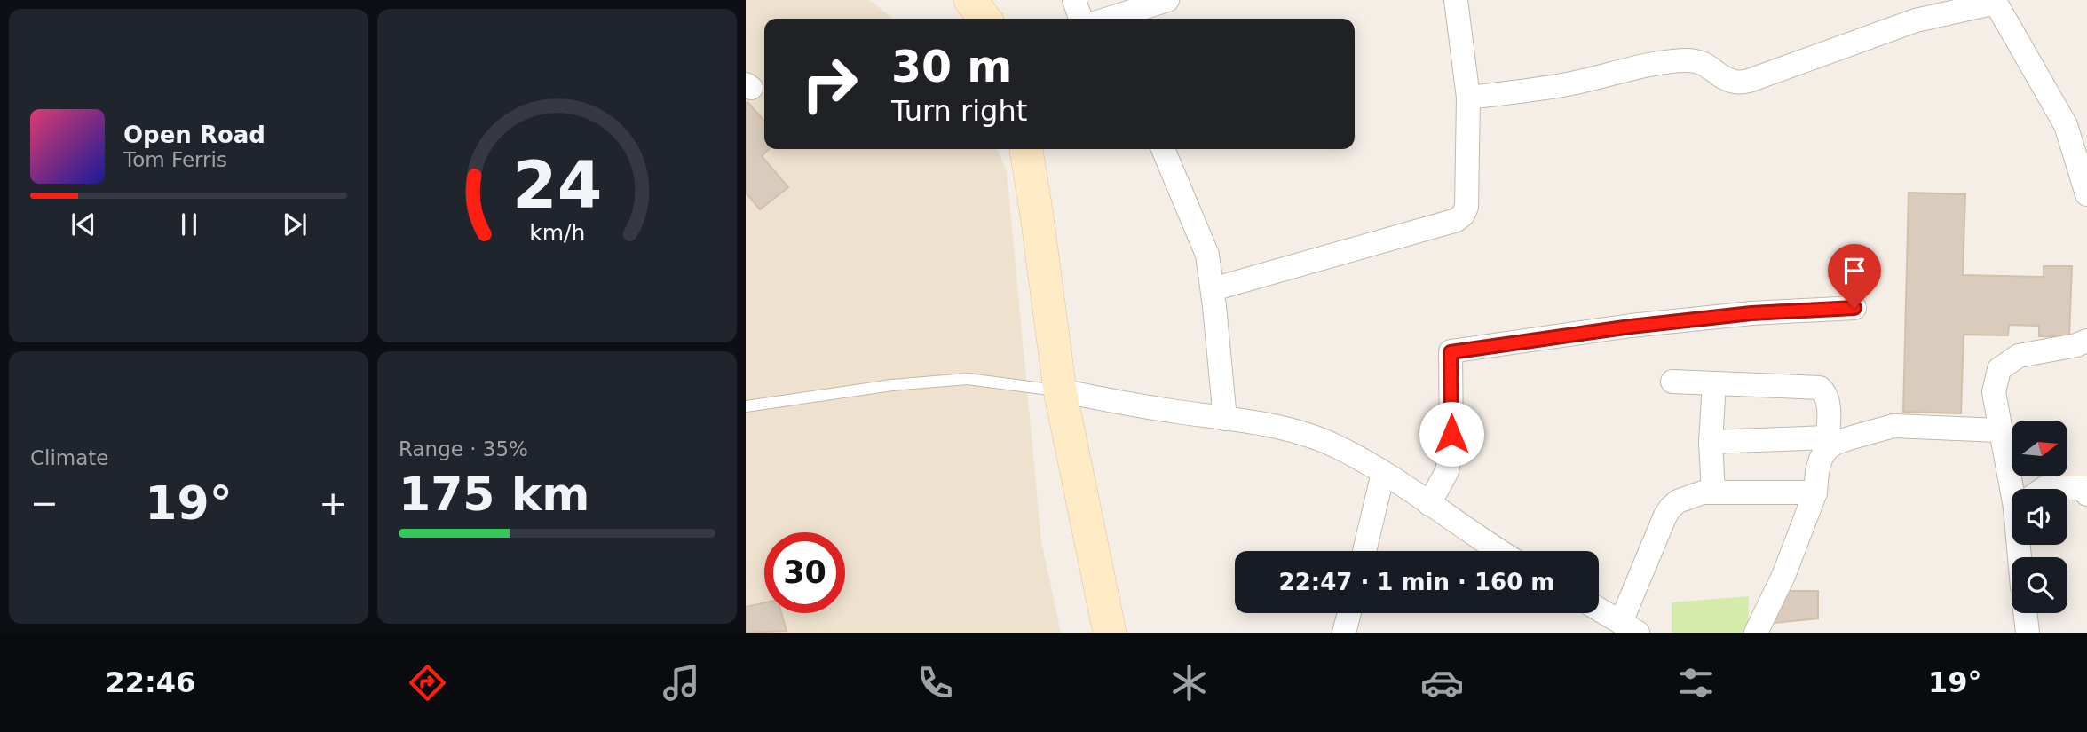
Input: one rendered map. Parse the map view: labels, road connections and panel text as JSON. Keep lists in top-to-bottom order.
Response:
{
  "north": "right",
  "page": {
    "turn": ["30 m", "Turn right"],
    "song": ["Open Road", "Tom Ferris"],
    "tile": [
      "Climate",
      ["Range · 35%", "175 km"]
    ],
    "heat": ["−", "19°", "+"],
    "limit": "30",
    "trip": "22:47 · 1 min · 160 m",
    "tabs": ["22:46", "19°"],
    "gauge": ["24", "km/h"]
  }
}
